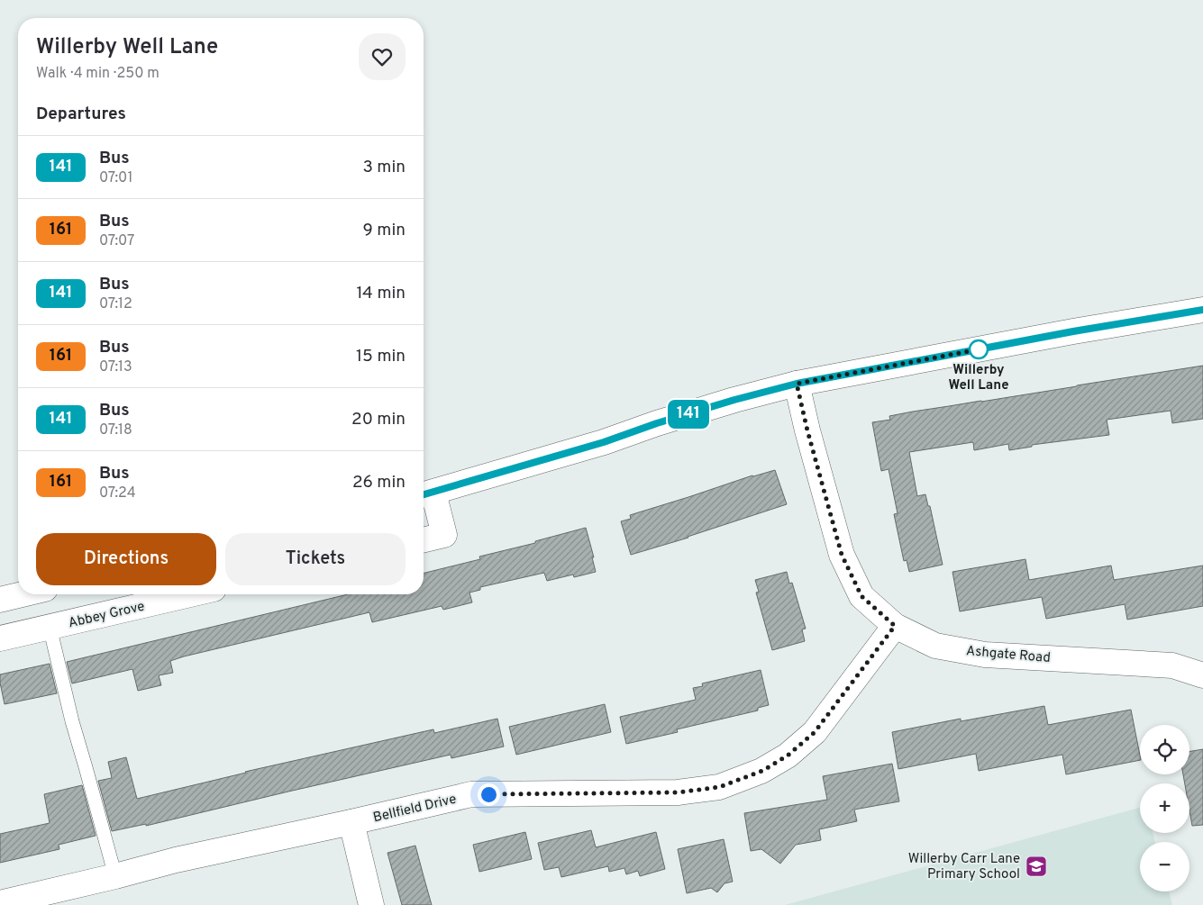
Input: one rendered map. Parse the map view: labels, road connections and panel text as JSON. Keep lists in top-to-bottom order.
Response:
{
  "streets": {
    "street": ["Abbey Grove", "Ashgate Road", "Bellfield Drive"]
  },
  "crossings": [
    ["Ashgate Road", "Bellfield Drive"]
  ],
  "places": {
    "other": ["Willerby Well Lane"],
    "school or university": ["Willerby Carr Lane Primary School"]
  },
  "lines": ["bus line 141"],
  "page": {
    "on_map": "141",
    "heading": [
      ["Willerby Well Lane", "Walk · 4 min · 250 m"],
      "Departures"
    ],
    "list": [
      {
        "mark": "141",
        "name": "Bus",
        "note": "07:01",
        "value": "3 min"
      },
      {
        "mark": "161",
        "name": "Bus",
        "note": "07:07",
        "value": "9 min"
      },
      {
        "mark": "141",
        "name": "Bus",
        "note": "07:12",
        "value": "14 min"
      },
      {
        "mark": "161",
        "name": "Bus",
        "note": "07:13",
        "value": "15 min"
      },
      {
        "mark": "141",
        "name": "Bus",
        "note": "07:18",
        "value": "20 min"
      },
      {
        "mark": "161",
        "name": "Bus",
        "note": "07:24",
        "value": "26 min"
      }
    ],
    "buttons": ["Directions", "Tickets"],
    "map_buttons": ["+", "−"]
  }
}
